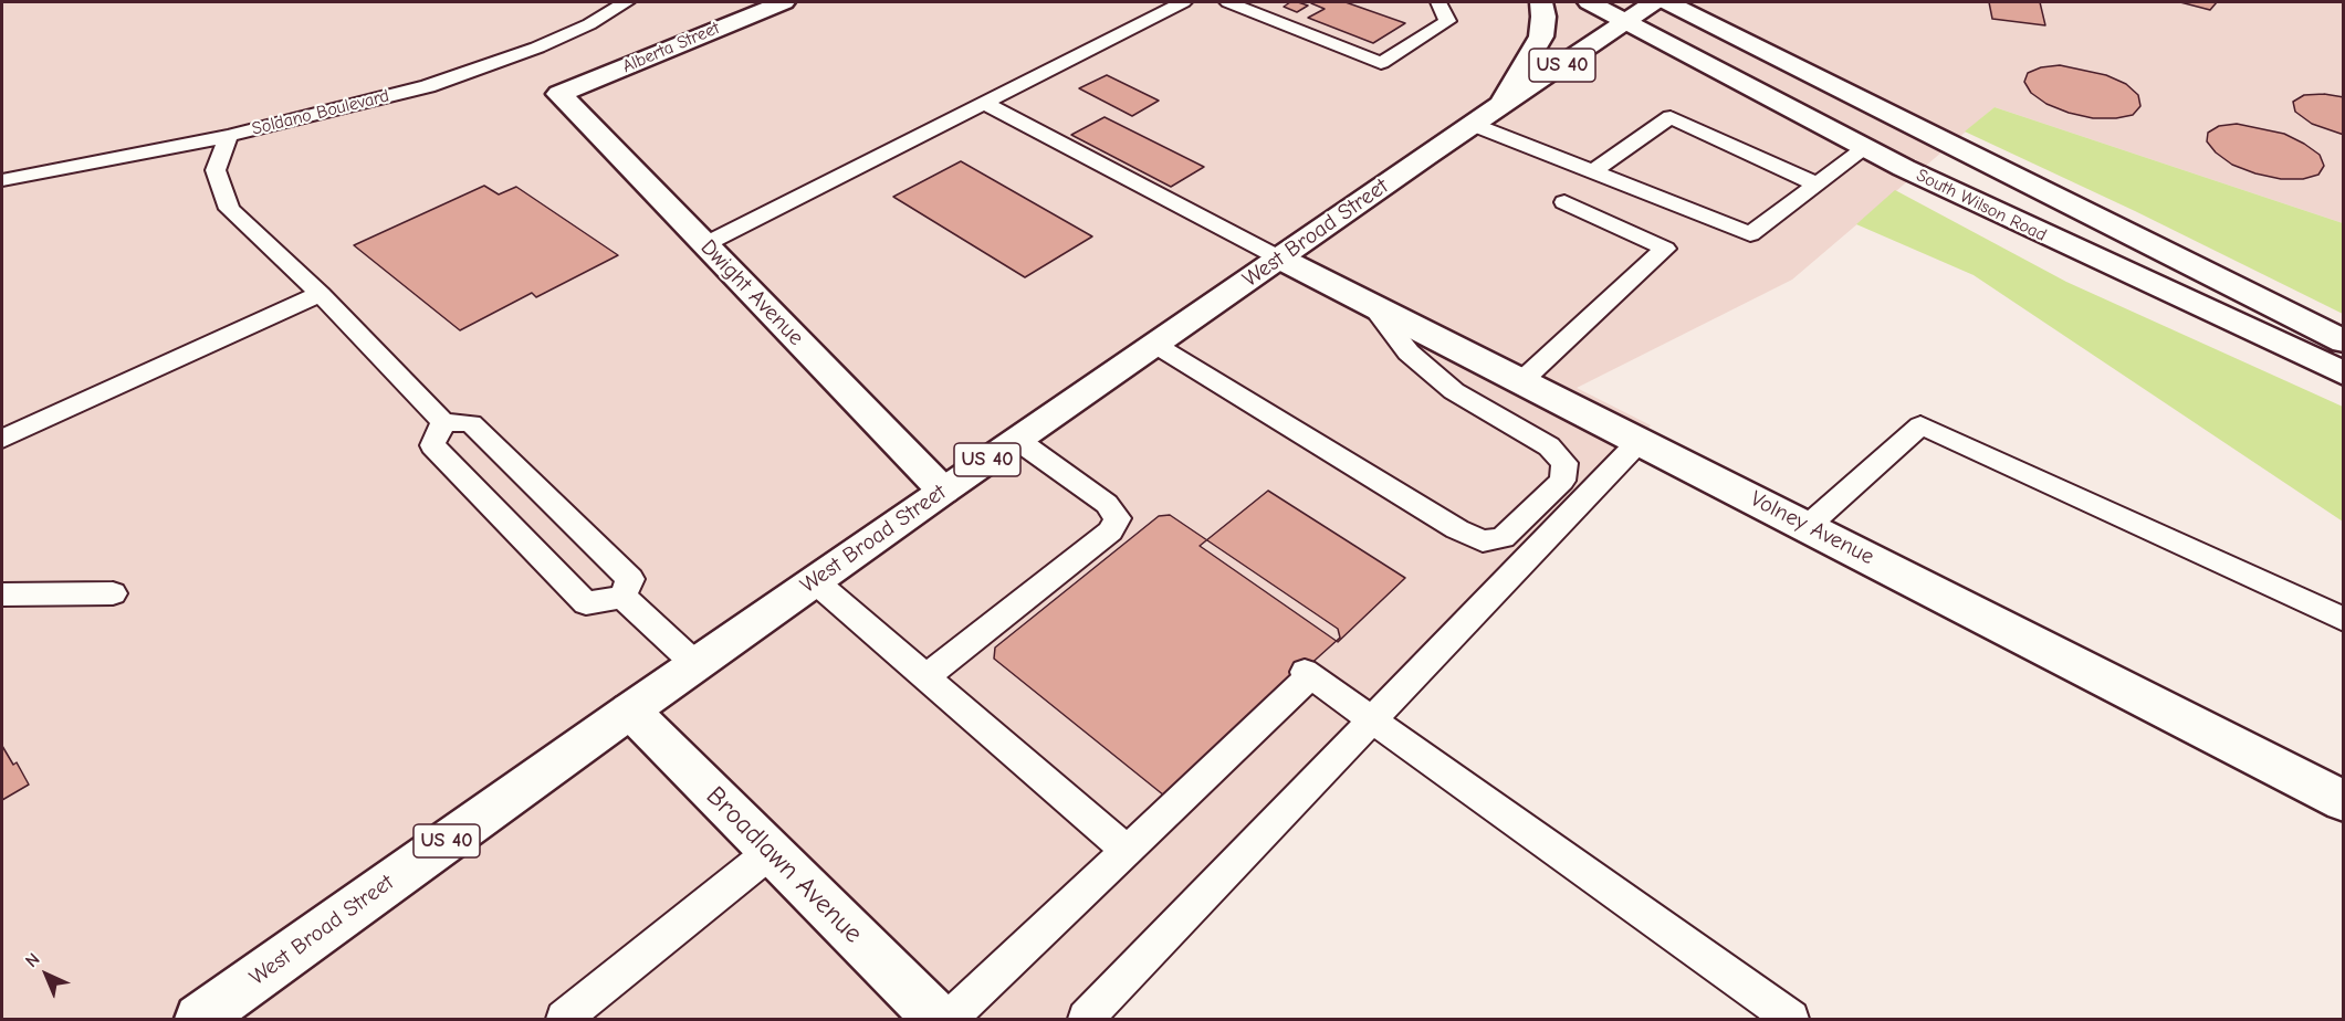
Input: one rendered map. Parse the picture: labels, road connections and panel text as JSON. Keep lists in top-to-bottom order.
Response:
{
  "streets": {
    "main road": [
      "Alberta Street",
      "US 40",
      "South Wilson Road",
      "West Broad Street",
      "Dwight Avenue",
      "Volney Avenue",
      "Broadlawn Avenue"
    ],
    "lane": ["Soldano Boulevard"]
  },
  "crossings": [
    ["Alberta Street", "Dwight Avenue"],
    ["South Wilson Road", "West Broad Street"],
    ["West Broad Street", "Dwight Avenue"],
    ["West Broad Street", "Volney Avenue"],
    ["West Broad Street", "Broadlawn Avenue"]
  ],
  "north": "top left"
}
